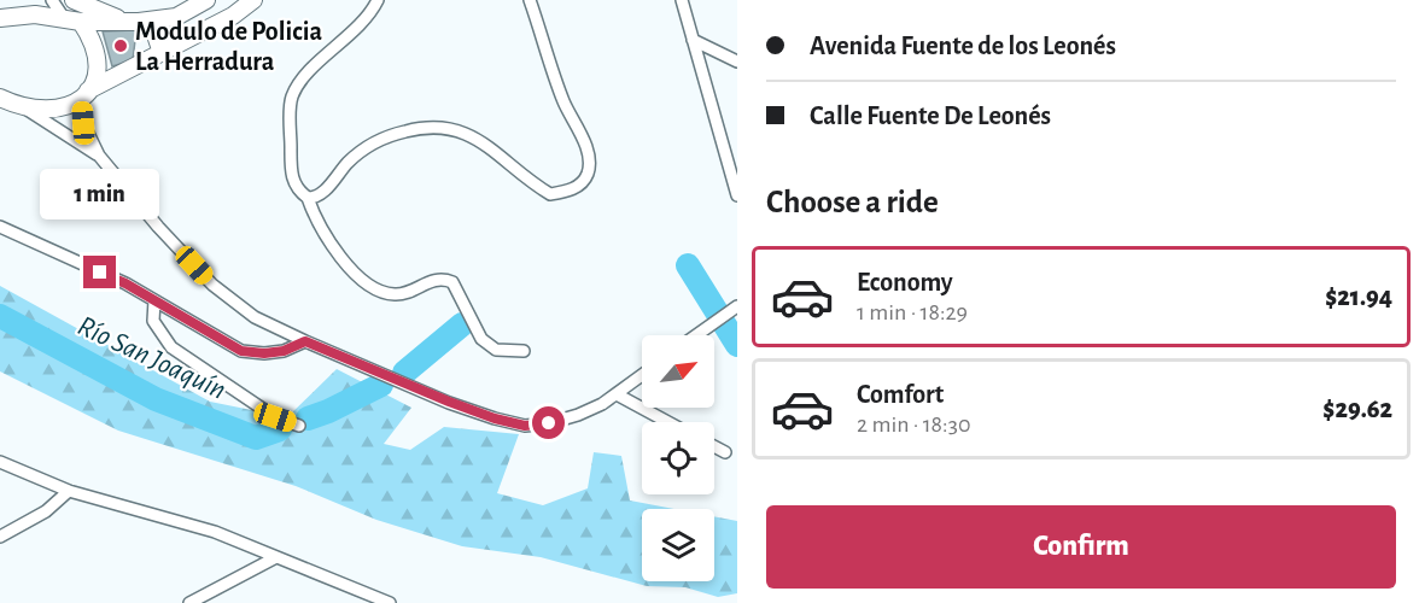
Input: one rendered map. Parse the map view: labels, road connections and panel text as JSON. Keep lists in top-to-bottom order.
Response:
{
  "water": ["Río San Joaquín"],
  "places": ["Modulo de Policia La Herradura"],
  "north": "top right",
  "page": {
    "banner": ["Avenida Fuente de los Leonés", "Calle Fuente De Leonés"],
    "heading": "Choose a ride",
    "bubble": "1 min",
    "list": [
      {
        "name": "Economy",
        "note": "1 min · 18:29",
        "value": "$21.94"
      },
      {
        "name": "Comfort",
        "note": "2 min · 18:30",
        "value": "$29.62"
      }
    ],
    "buttons": "Confirm"
  }
}
